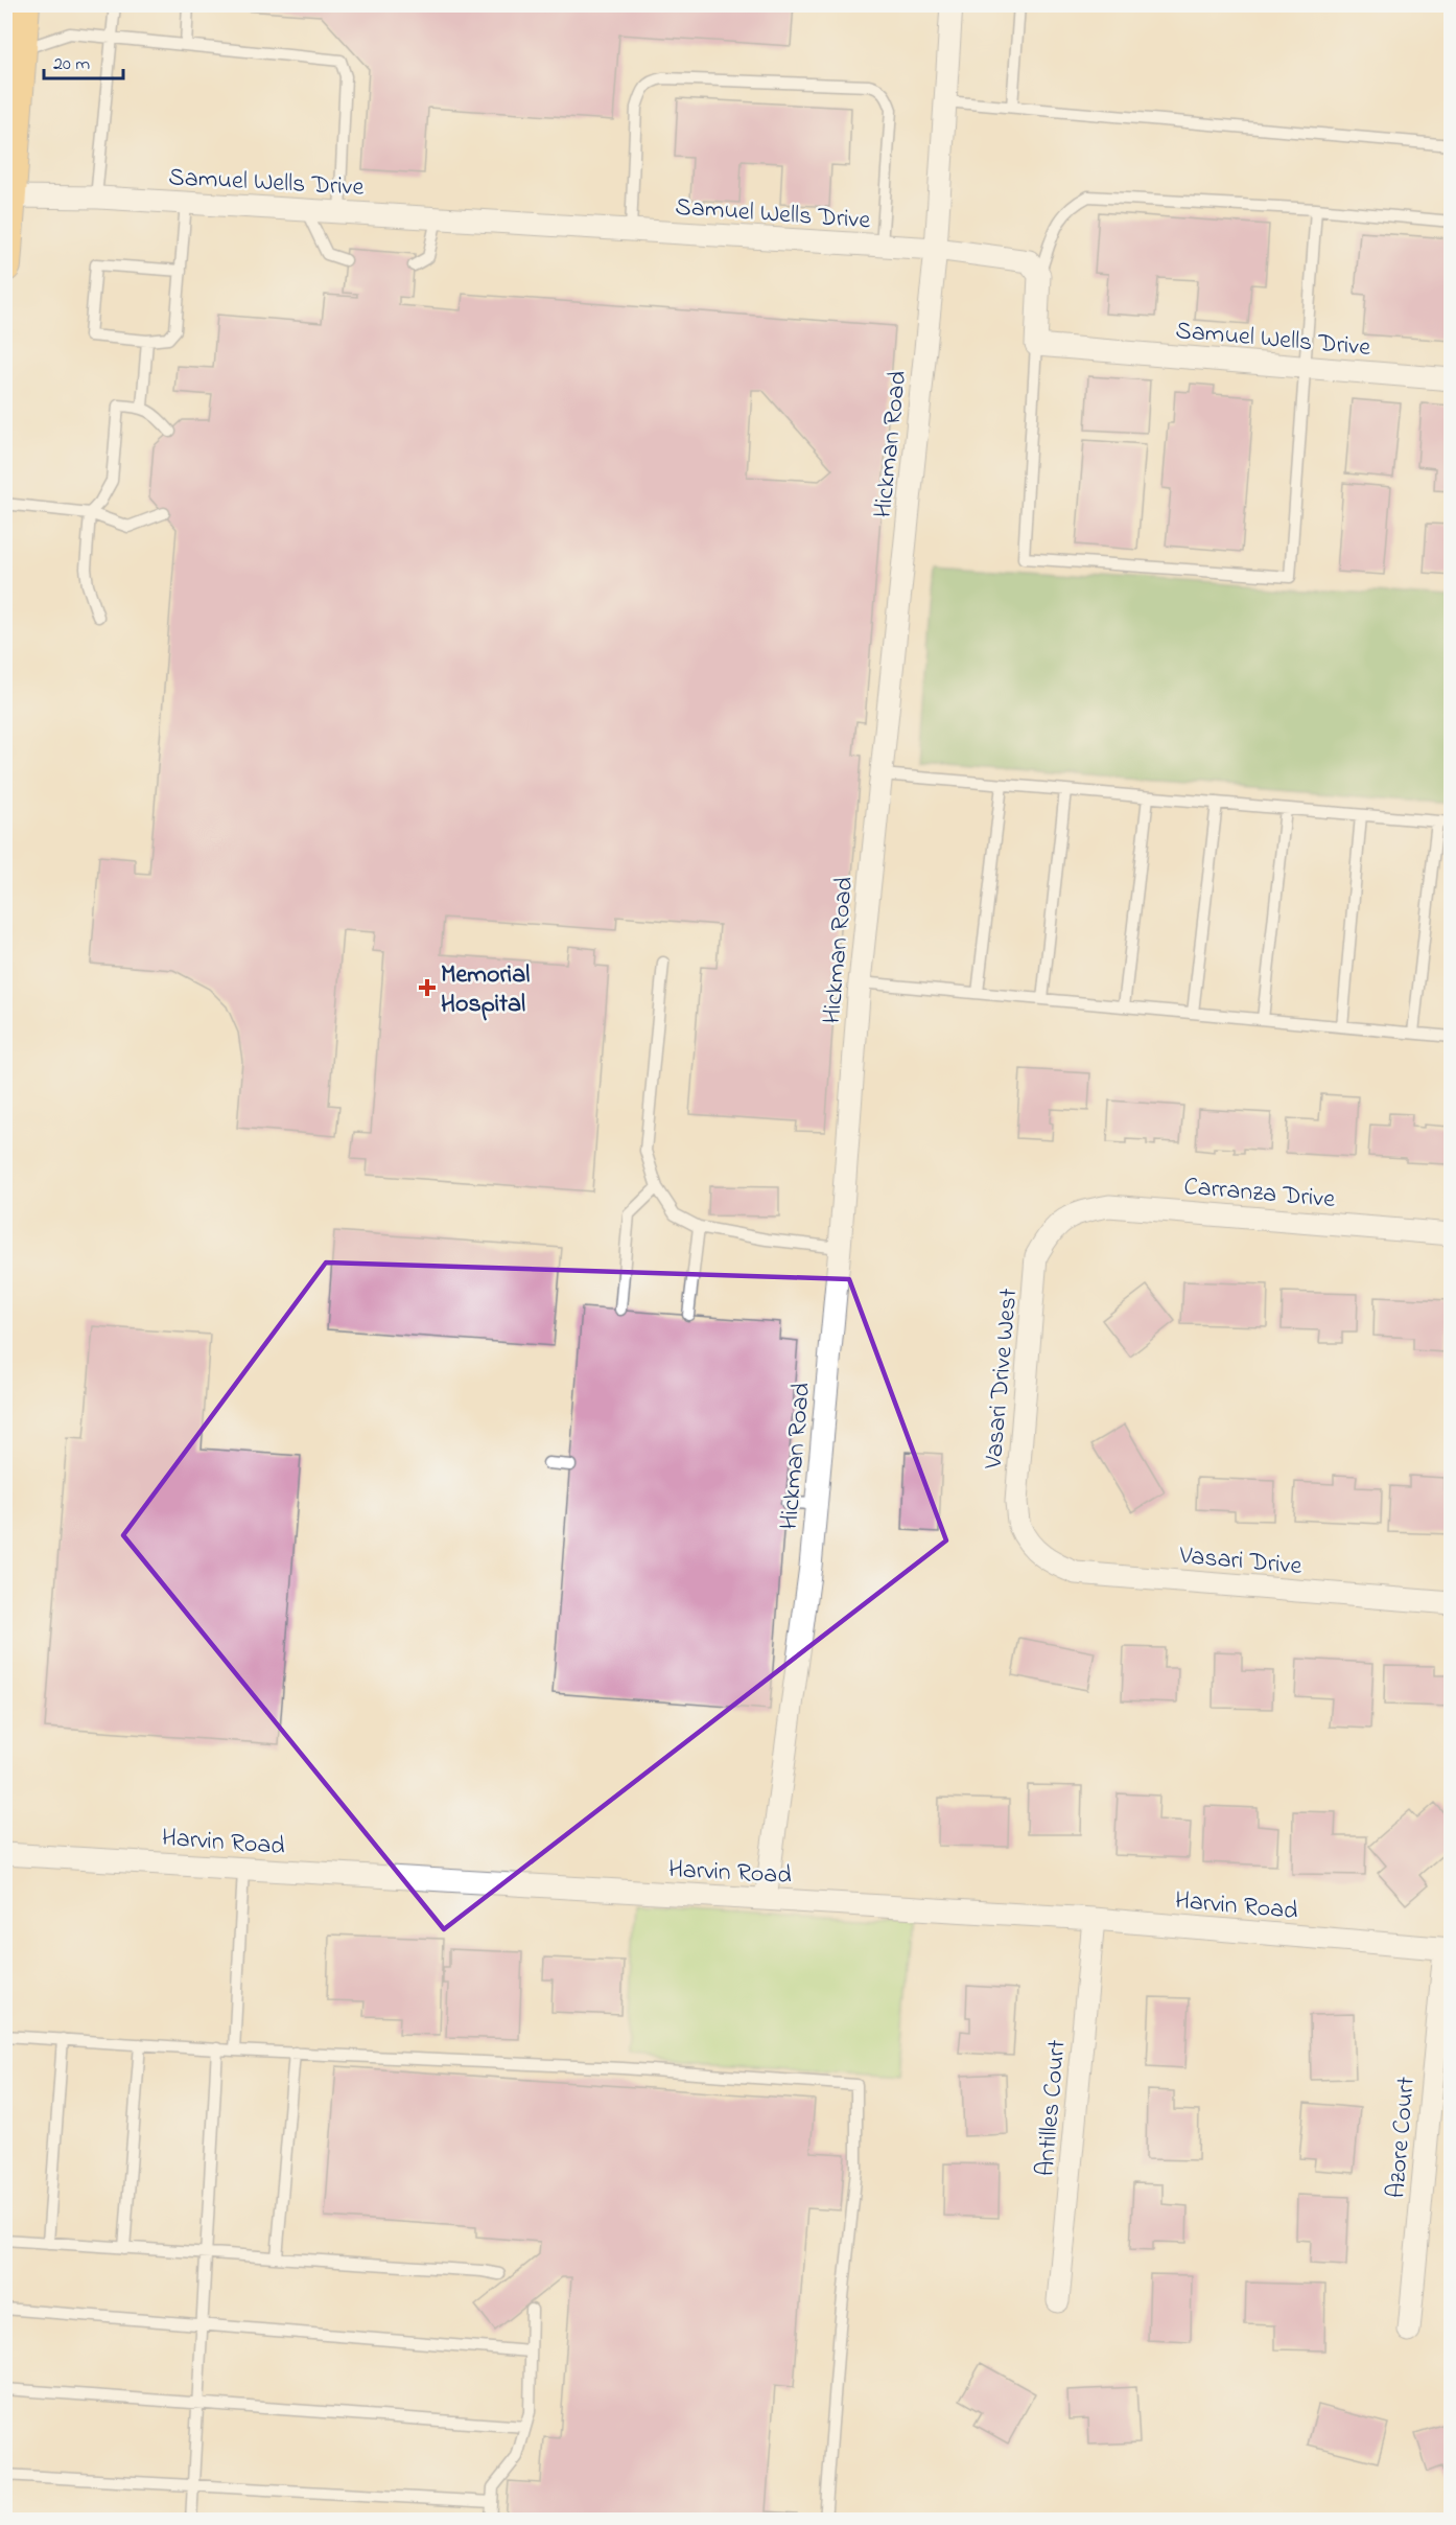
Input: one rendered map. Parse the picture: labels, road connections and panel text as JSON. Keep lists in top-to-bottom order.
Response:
{
  "streets": {
    "street": [
      "Samuel Wells Drive",
      "Hickman Road",
      "Carranza Drive",
      "Vasari Drive West",
      "Vasari Drive",
      "Harvin Road",
      "Antilles Court",
      "Azore Court"
    ]
  },
  "crossings": [
    ["Samuel Wells Drive", "Hickman Road"],
    ["Hickman Road", "Harvin Road"],
    ["Carranza Drive", "Vasari Drive West"],
    ["Vasari Drive West", "Vasari Drive"],
    ["Harvin Road", "Antilles Court"],
    ["Harvin Road", "Azore Court"]
  ],
  "places": {
    "health": ["Memorial Hospital"]
  },
  "scale_bar": "20 m"
}
